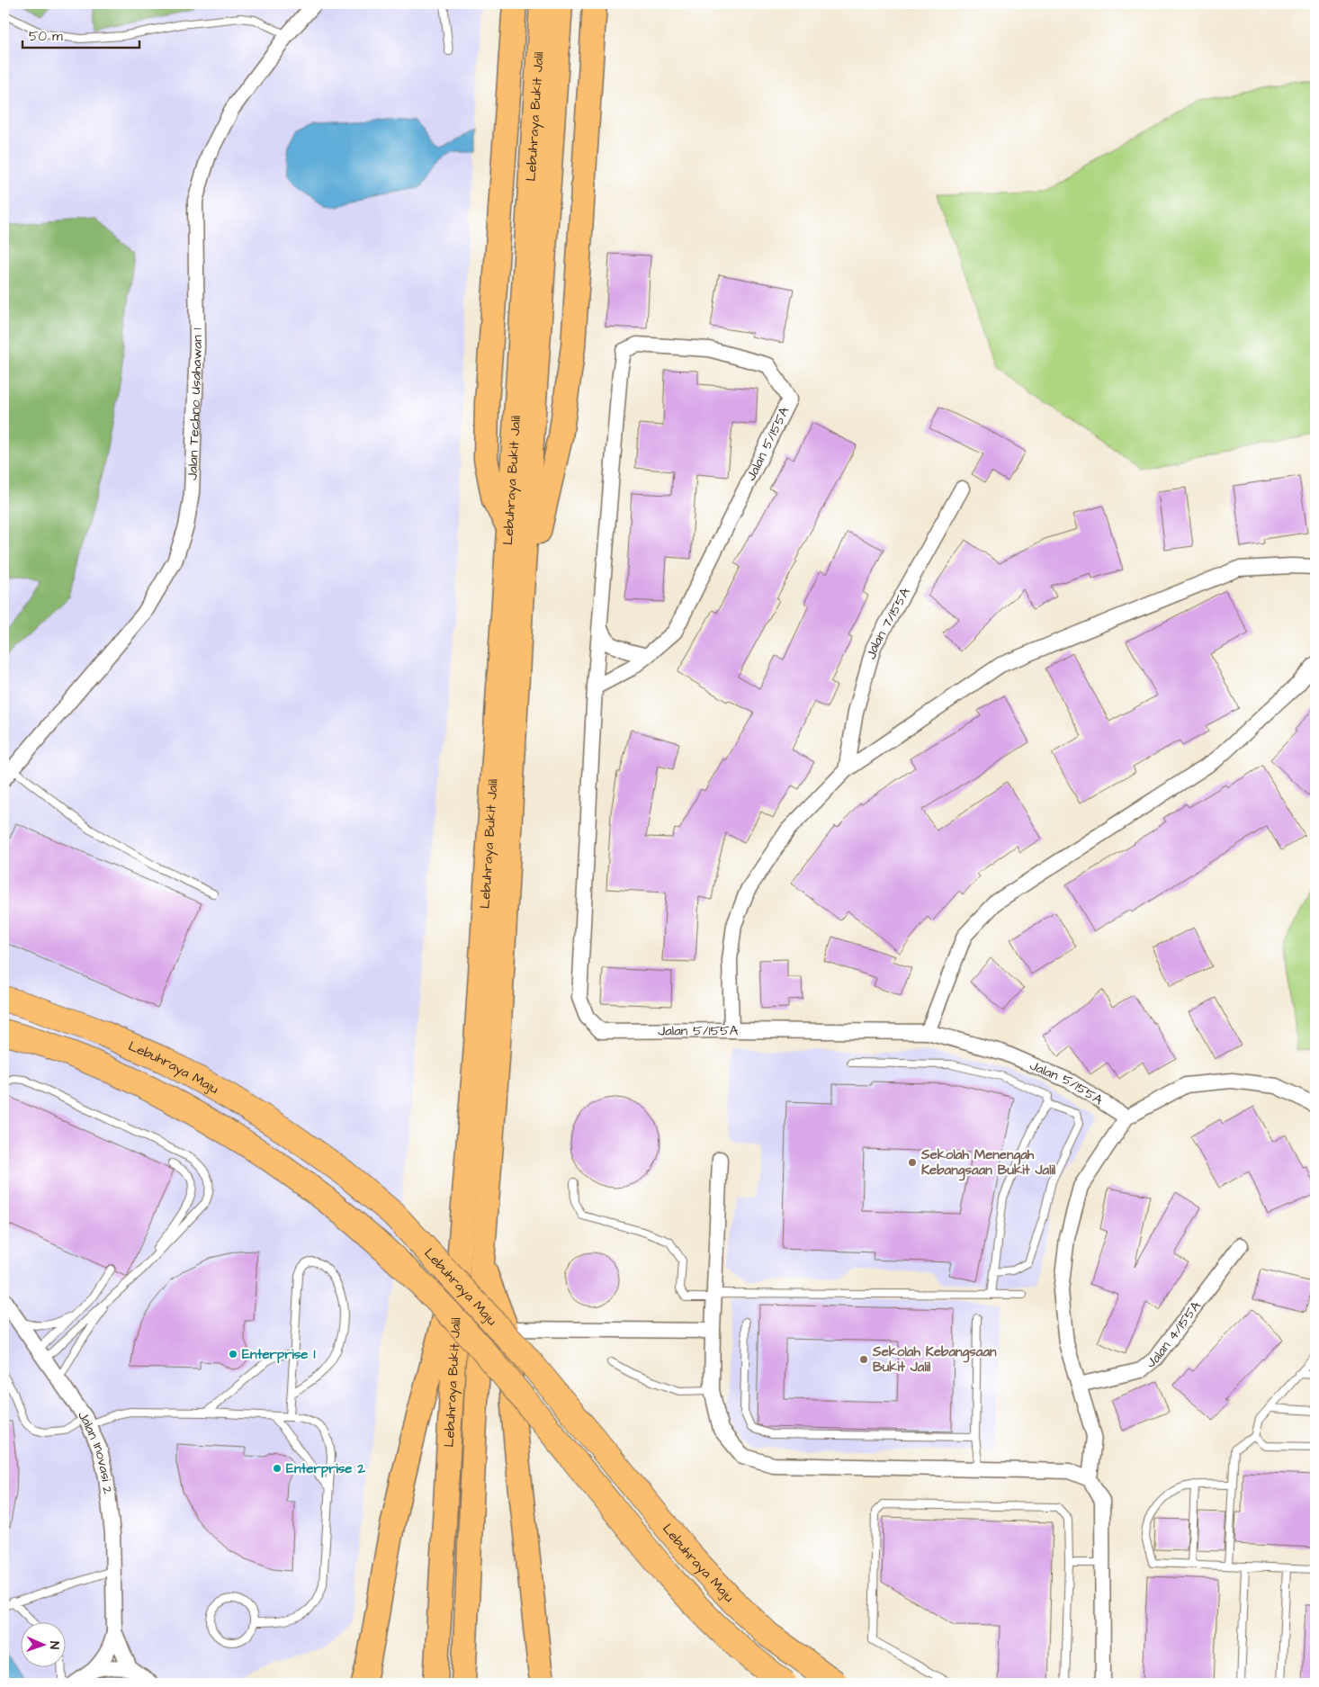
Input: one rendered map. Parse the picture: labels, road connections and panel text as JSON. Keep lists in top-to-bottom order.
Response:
{
  "streets": {
    "highway": ["Lebuhraya Bukit Jalil", "Lebuhraya Maju"],
    "street": [
      "Jalan Techno Usahawan 1",
      "Jalan 5/155A",
      "Jalan 7/155A",
      "Jalan 4/155A",
      "Jalan Inovasi 2"
    ]
  },
  "places": [
    "Sekolah Menengah Kebangsaan Bukit Jalil",
    "Enterprise 1",
    "Sekolah Kebangsaan Bukit Jalil",
    "Enterprise 2"
  ],
  "scale_bar": "50 m",
  "north": "right"
}
